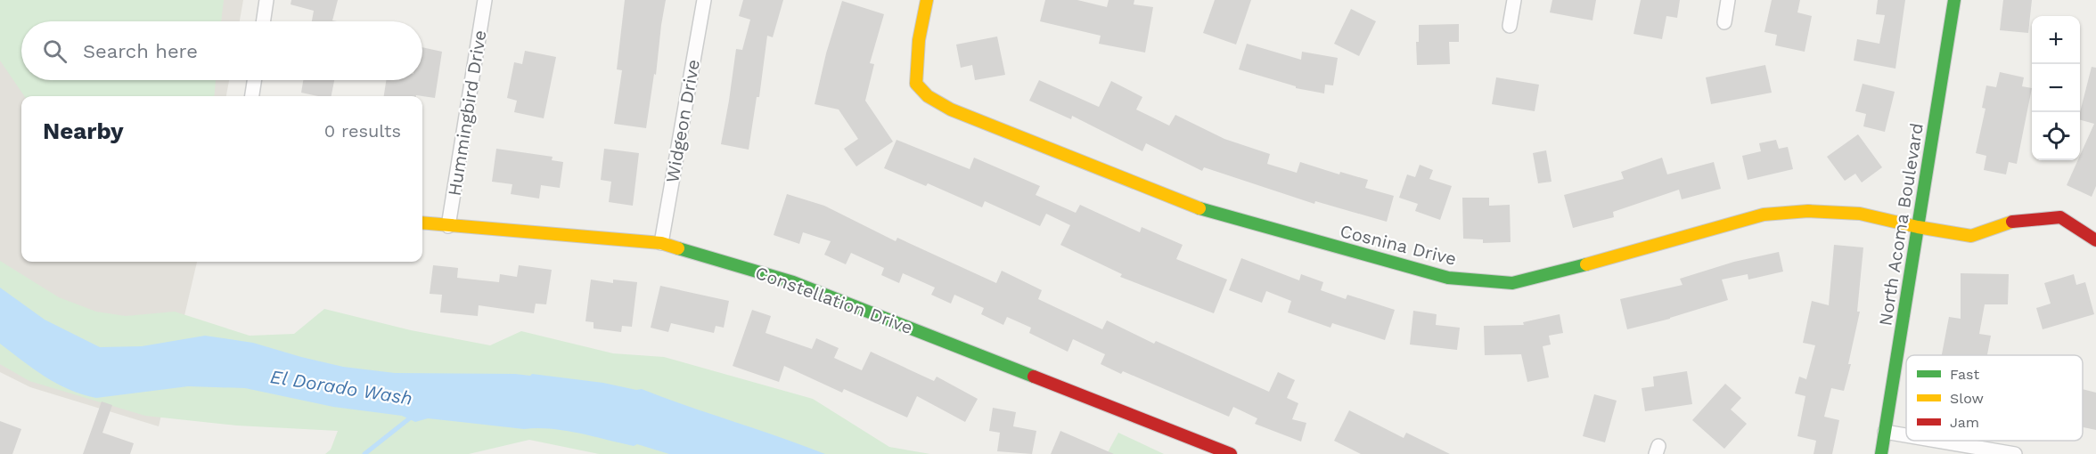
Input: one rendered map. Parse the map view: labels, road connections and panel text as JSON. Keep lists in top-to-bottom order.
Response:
{
  "streets": {
    "street": [
      "Hummingbird Drive",
      "Widgeon Drive",
      "North Acoma Boulevard",
      "Cosnina Drive",
      "Constellation Drive"
    ]
  },
  "crossings": [
    ["Hummingbird Drive", "Constellation Drive"],
    ["Widgeon Drive", "Constellation Drive"],
    ["North Acoma Boulevard", "Cosnina Drive"]
  ],
  "water": ["El Dorado Wash"],
  "legend": ["Fast", "Slow", "Jam"],
  "page": {
    "map_buttons": ["+", "−"],
    "search": "Search here",
    "heading": ["Nearby", "0 results"]
  }
}
